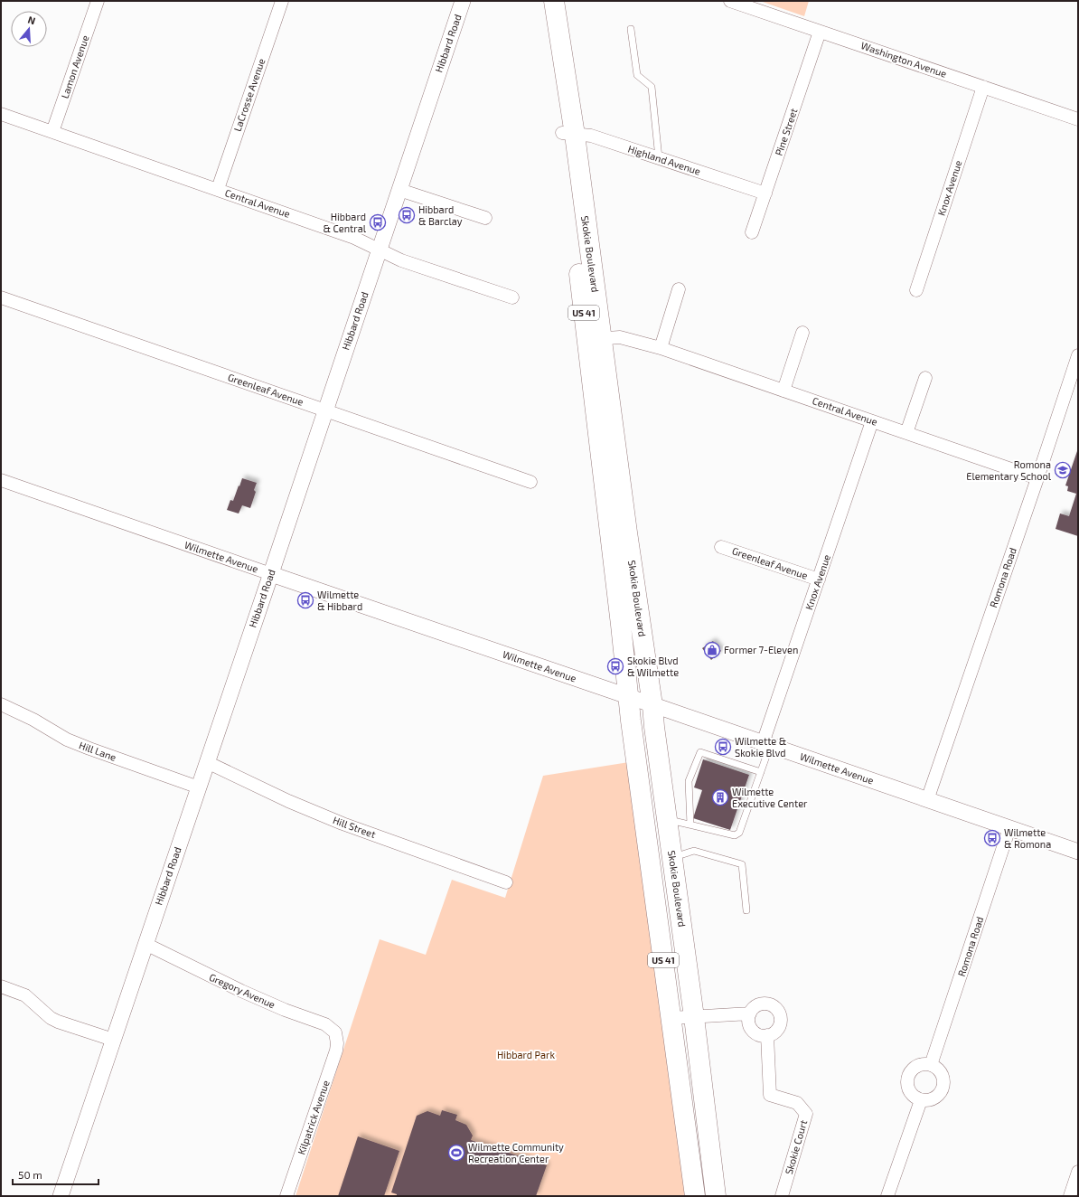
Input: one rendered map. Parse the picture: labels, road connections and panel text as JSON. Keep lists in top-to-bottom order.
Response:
{
  "streets": {
    "main road": ["Skokie Boulevard", "US 41"],
    "street": [
      "Hibbard Road",
      "Washington Avenue",
      "Lamon Avenue",
      "LaCrosse Avenue",
      "Pine Street",
      "Highland Avenue",
      "Knox Avenue",
      "Central Avenue",
      "Greenleaf Avenue",
      "Wilmette Avenue",
      "Romona Road",
      "Hill Lane",
      "Hill Street",
      "Gregory Avenue",
      "Kilpatrick Avenue",
      "Skokie Court"
    ]
  },
  "crossings": [
    ["Hibbard Road", "Central Avenue"],
    ["Hibbard Road", "Greenleaf Avenue"],
    ["Hibbard Road", "Wilmette Avenue"],
    ["Hibbard Road", "Hill Lane"],
    ["Hibbard Road", "Hill Street"],
    ["Hibbard Road", "Gregory Avenue"],
    ["Washington Avenue", "Pine Street"],
    ["Washington Avenue", "Knox Avenue"],
    ["Lamon Avenue", "Central Avenue"],
    ["LaCrosse Avenue", "Central Avenue"],
    ["Pine Street", "Highland Avenue"],
    ["Highland Avenue", "Skokie Boulevard"],
    ["Knox Avenue", "Central Avenue"],
    ["Knox Avenue", "Greenleaf Avenue"],
    ["Knox Avenue", "Wilmette Avenue"],
    ["Central Avenue", "Skokie Boulevard"],
    ["Central Avenue", "Romona Road"],
    ["Skokie Boulevard", "Wilmette Avenue"],
    ["Wilmette Avenue", "Romona Road"],
    ["Gregory Avenue", "Kilpatrick Avenue"]
  ],
  "parks": ["Hibbard Park"],
  "places": {
    "bus stop": [
      "Hibbard & Barclay",
      "Hibbard & Central",
      "Wilmette & Hibbard",
      "Skokie Blvd & Wilmette",
      "Wilmette & Skokie Blvd",
      "Wilmette & Romona"
    ],
    "school or university": ["Romona Elementary School"],
    "shop": ["Former 7-Eleven"],
    "building": ["Wilmette Executive Center"],
    "sports": ["Wilmette Community Recreation Center"]
  },
  "scale_bar": "50 m",
  "north": "top"
}
